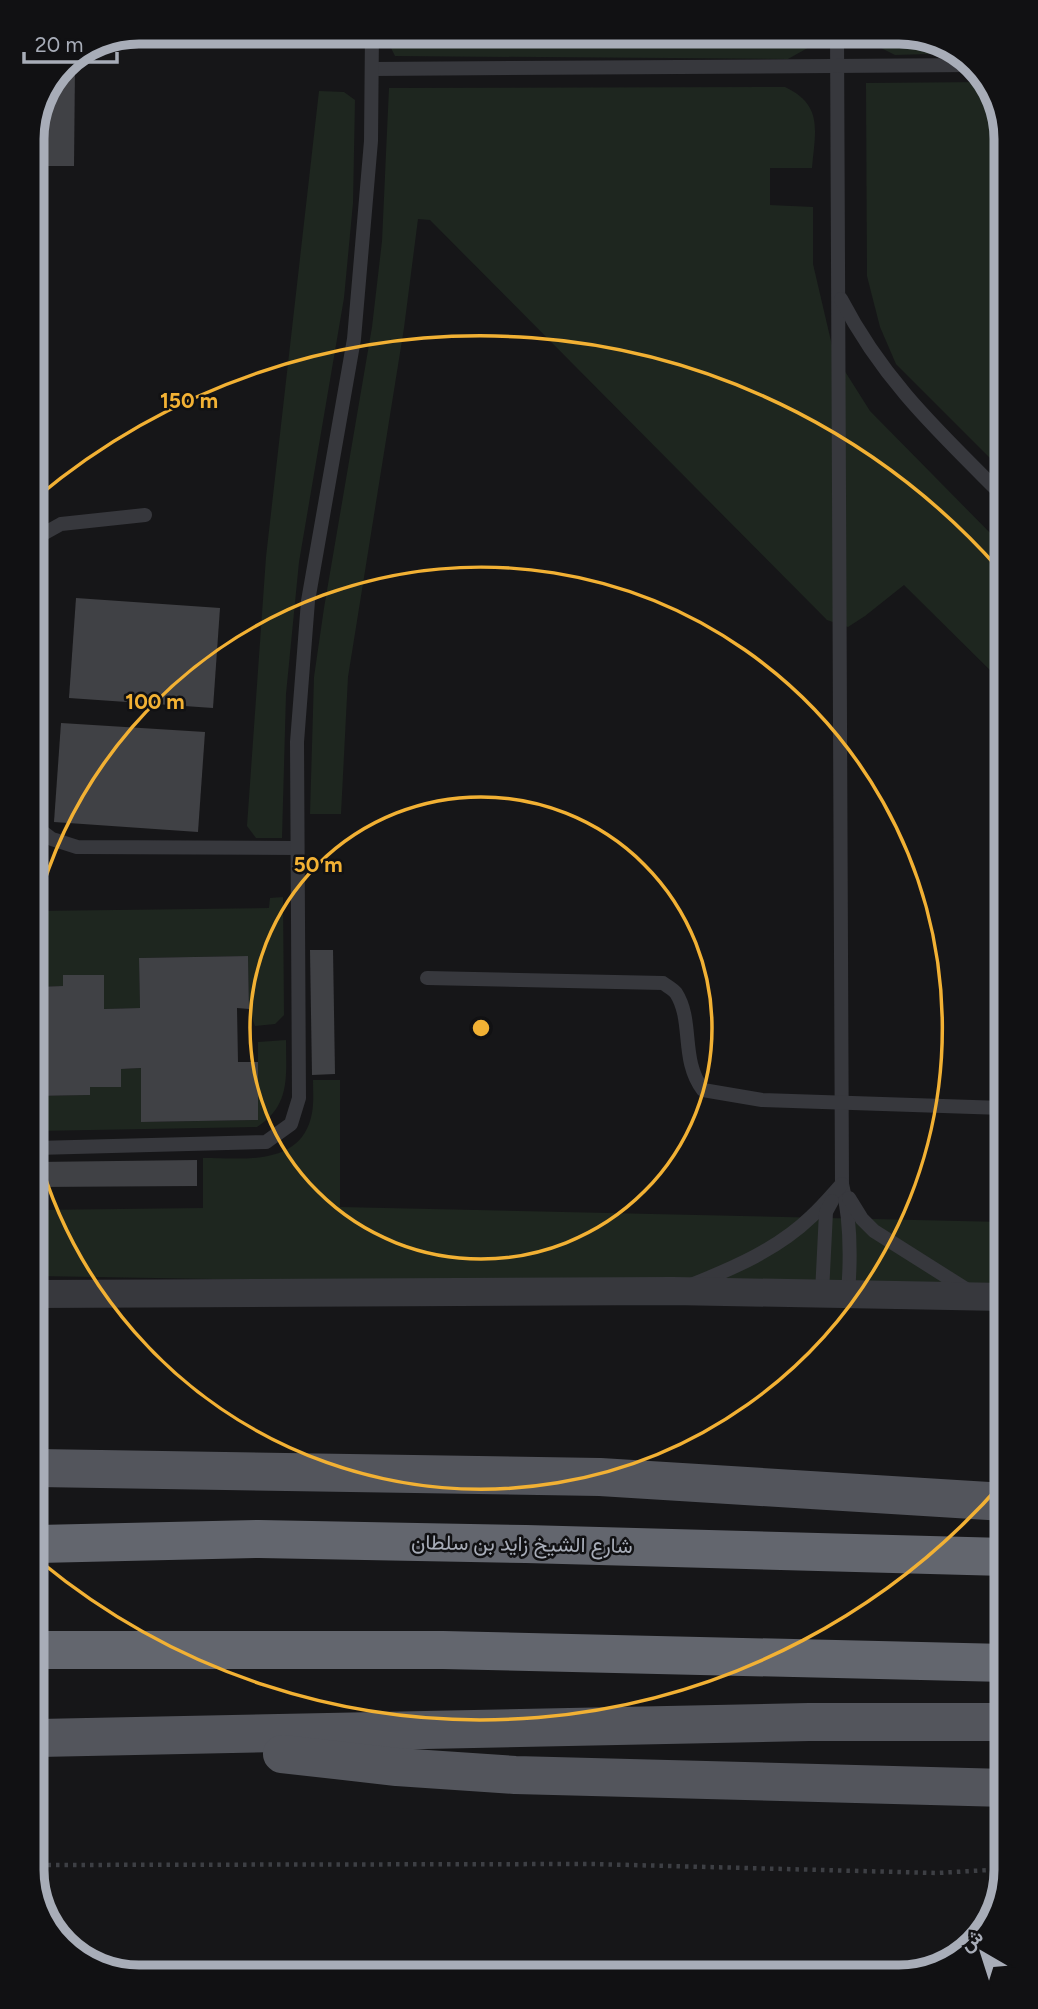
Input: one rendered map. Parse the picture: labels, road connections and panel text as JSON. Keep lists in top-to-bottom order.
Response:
{
  "streets": {
    "highway": ["شارع الشيخ زايد بن سلطان"]
  },
  "scale_bar": "20 m",
  "north": "top left",
  "rings": ["150 m", "100 m", "50 m"]
}
